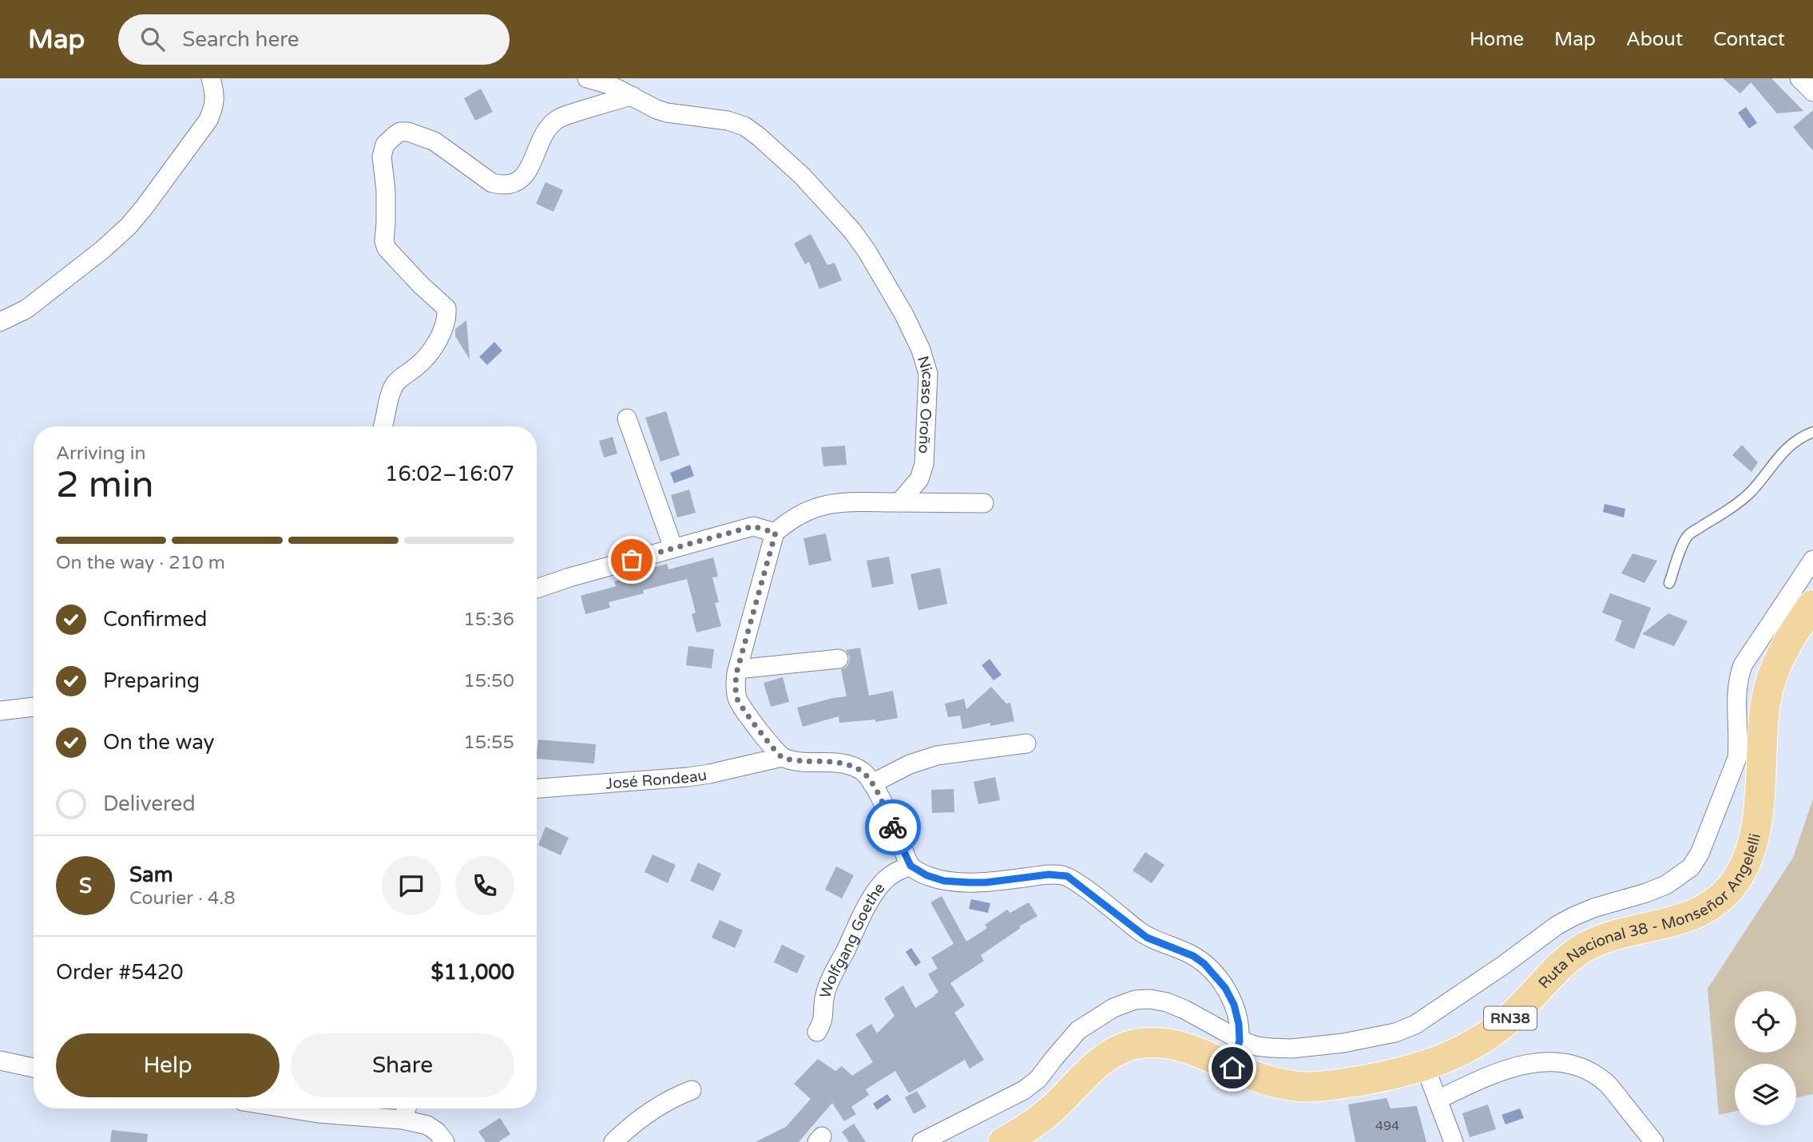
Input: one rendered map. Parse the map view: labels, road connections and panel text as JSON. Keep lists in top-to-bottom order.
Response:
{
  "streets": {
    "main road": ["Ruta Nacional 38 - Monseñor Angelelli", "RN38"],
    "street": ["Nicaso Oroño", "José Rondeau", "Wolfgang Goethe"]
  },
  "house_numbers": ["494"],
  "page": {
    "header": "Map",
    "search": "Search here",
    "nav": [
      "Home",
      "Map",
      "About",
      "Contact"
    ],
    "heading": ["2 min", "Arriving in", "16:02–16:07"],
    "panel": [
      "Sam",
      "Courier · 4.8",
      "Order #5420",
      "$11,000"
    ],
    "bar": "On the way · 210 m",
    "list": [
      ["Confirmed", "15:36"],
      ["Preparing", "15:50"],
      ["On the way", "15:55"],
      "Delivered"
    ],
    "round": "S",
    "buttons": ["Help", "Share"]
  }
}
